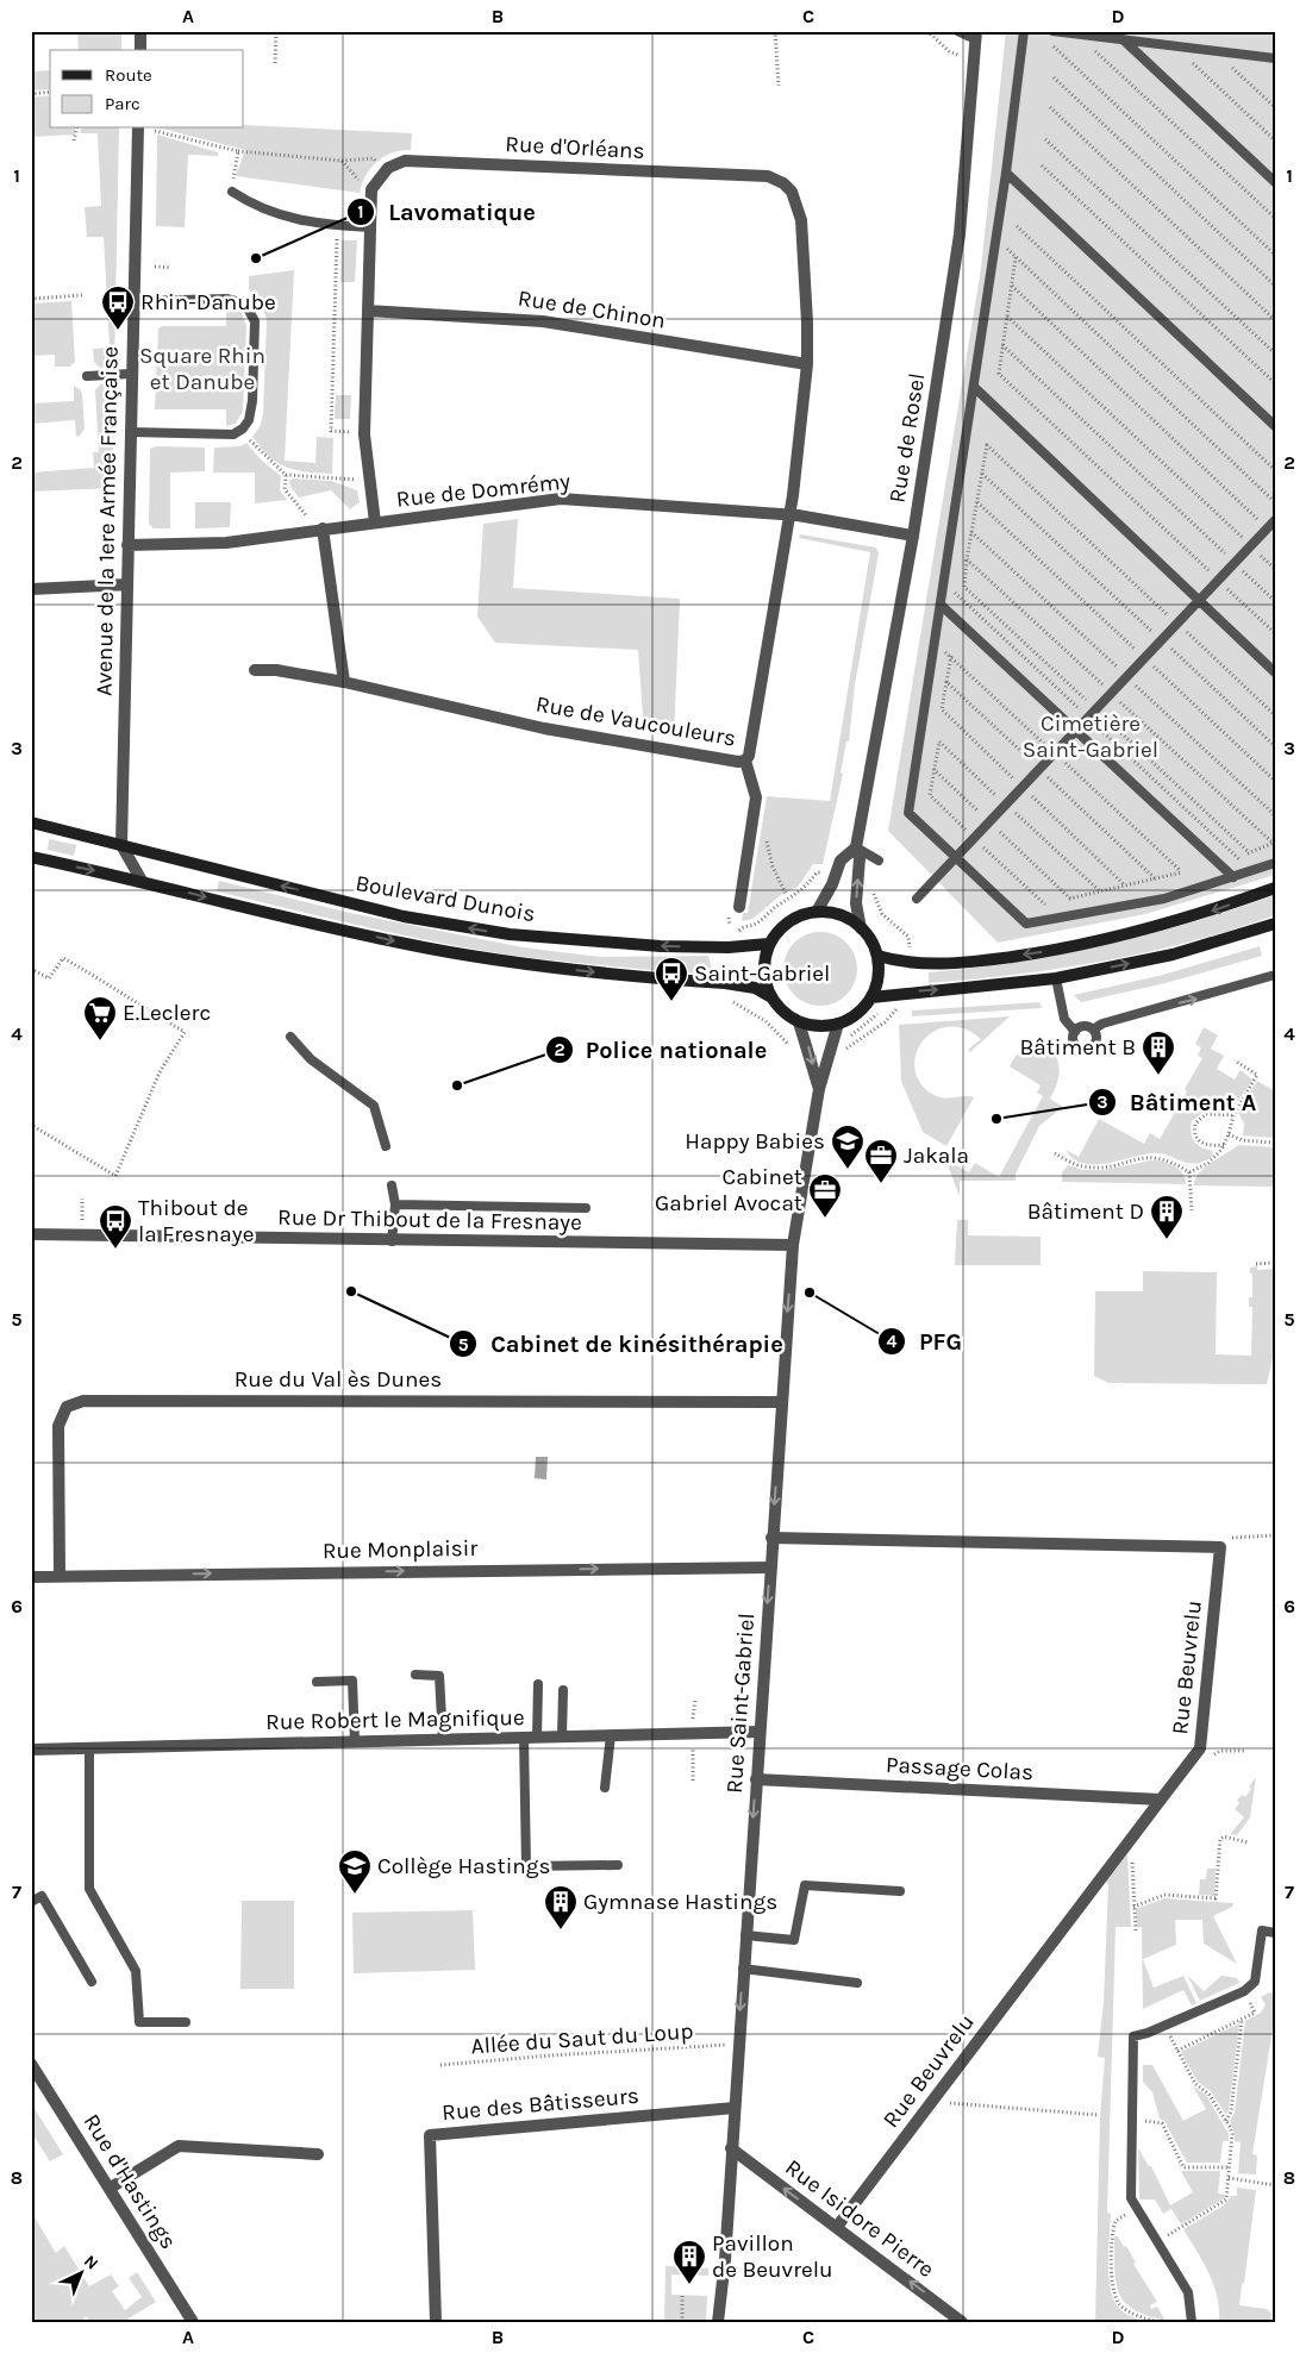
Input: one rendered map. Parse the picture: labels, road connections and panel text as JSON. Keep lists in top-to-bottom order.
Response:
{
  "streets": {
    "main road": ["Boulevard Dunois"],
    "street": [
      "Rue d'Orléans",
      "Rue de Chinon",
      "Rue de Rosel",
      "Rue de Domrémy",
      "Avenue de la 1ere Armée Française",
      "Rue de Vaucouleurs",
      "Rue Dr Thibout de la Fresnaye",
      "Rue du Val ès Dunes",
      "Rue Monplaisir",
      "Rue Beuvrelu",
      "Rue Saint-Gabriel",
      "Rue Robert le Magnifique",
      "Passage Colas",
      "Rue des Bâtisseurs",
      "Rue d'Hastings",
      "Rue Isidore Pierre"
    ],
    "path": ["Allée du Saut du Loup"]
  },
  "crossings": [
    ["Rue d'Orléans", "Rue de Chinon"],
    ["Rue d'Orléans", "Rue de Domrémy"],
    ["Rue d'Orléans", "Rue de Vaucouleurs"],
    ["Rue de Rosel", "Rue de Domrémy"],
    ["Rue de Rosel", "Boulevard Dunois"],
    ["Rue de Rosel", "Rue Saint-Gabriel"],
    ["Rue de Domrémy", "Avenue de la 1ere Armée Française"],
    ["Rue de Domrémy", "Rue de Vaucouleurs"],
    ["Avenue de la 1ere Armée Française", "Boulevard Dunois"],
    ["Boulevard Dunois", "Rue Saint-Gabriel"],
    ["Rue Dr Thibout de la Fresnaye", "Rue Saint-Gabriel"],
    ["Rue du Val ès Dunes", "Rue Monplaisir"],
    ["Rue du Val ès Dunes", "Rue Saint-Gabriel"],
    ["Rue Monplaisir", "Rue Saint-Gabriel"],
    ["Rue Beuvrelu", "Passage Colas"],
    ["Rue Beuvrelu", "Rue Isidore Pierre"],
    ["Rue Saint-Gabriel", "Rue Robert le Magnifique"],
    ["Rue Saint-Gabriel", "Passage Colas"],
    ["Rue Saint-Gabriel", "Rue des Bâtisseurs"],
    ["Rue Saint-Gabriel", "Rue Isidore Pierre"]
  ],
  "one_way": ["Rue Monplaisir", "Rue Saint-Gabriel", "Rue Isidore Pierre"],
  "parks": ["Square Rhin et Danube", "Cimetière Saint-Gabriel"],
  "places": {
    "other": [
      "Lavomatique",
      "Police nationale",
      "Bâtiment A",
      "Cabinet de kinésithérapie",
      "PFG"
    ],
    "bus stop": ["Rhin-Danube", "Saint-Gabriel", "Thibout de la Fresnaye"],
    "supermarket": ["E.Leclerc"],
    "building": [
      "Bâtiment B",
      "Bâtiment D",
      "Gymnase Hastings",
      "Pavillon de Beuvrelu"
    ],
    "school or university": ["Happy Babies", "Collège Hastings"],
    "office": ["Jakala", "Cabinet Gabriel Avocat"]
  },
  "legend": ["Route", "Parc"],
  "north": "top right",
  "grid": {
    "columns": [
      "A",
      "B",
      "C",
      "D"
    ],
    "rows": [
      "1",
      "2",
      "3",
      "4",
      "5",
      "6",
      "7",
      "8"
    ]
  }
}
